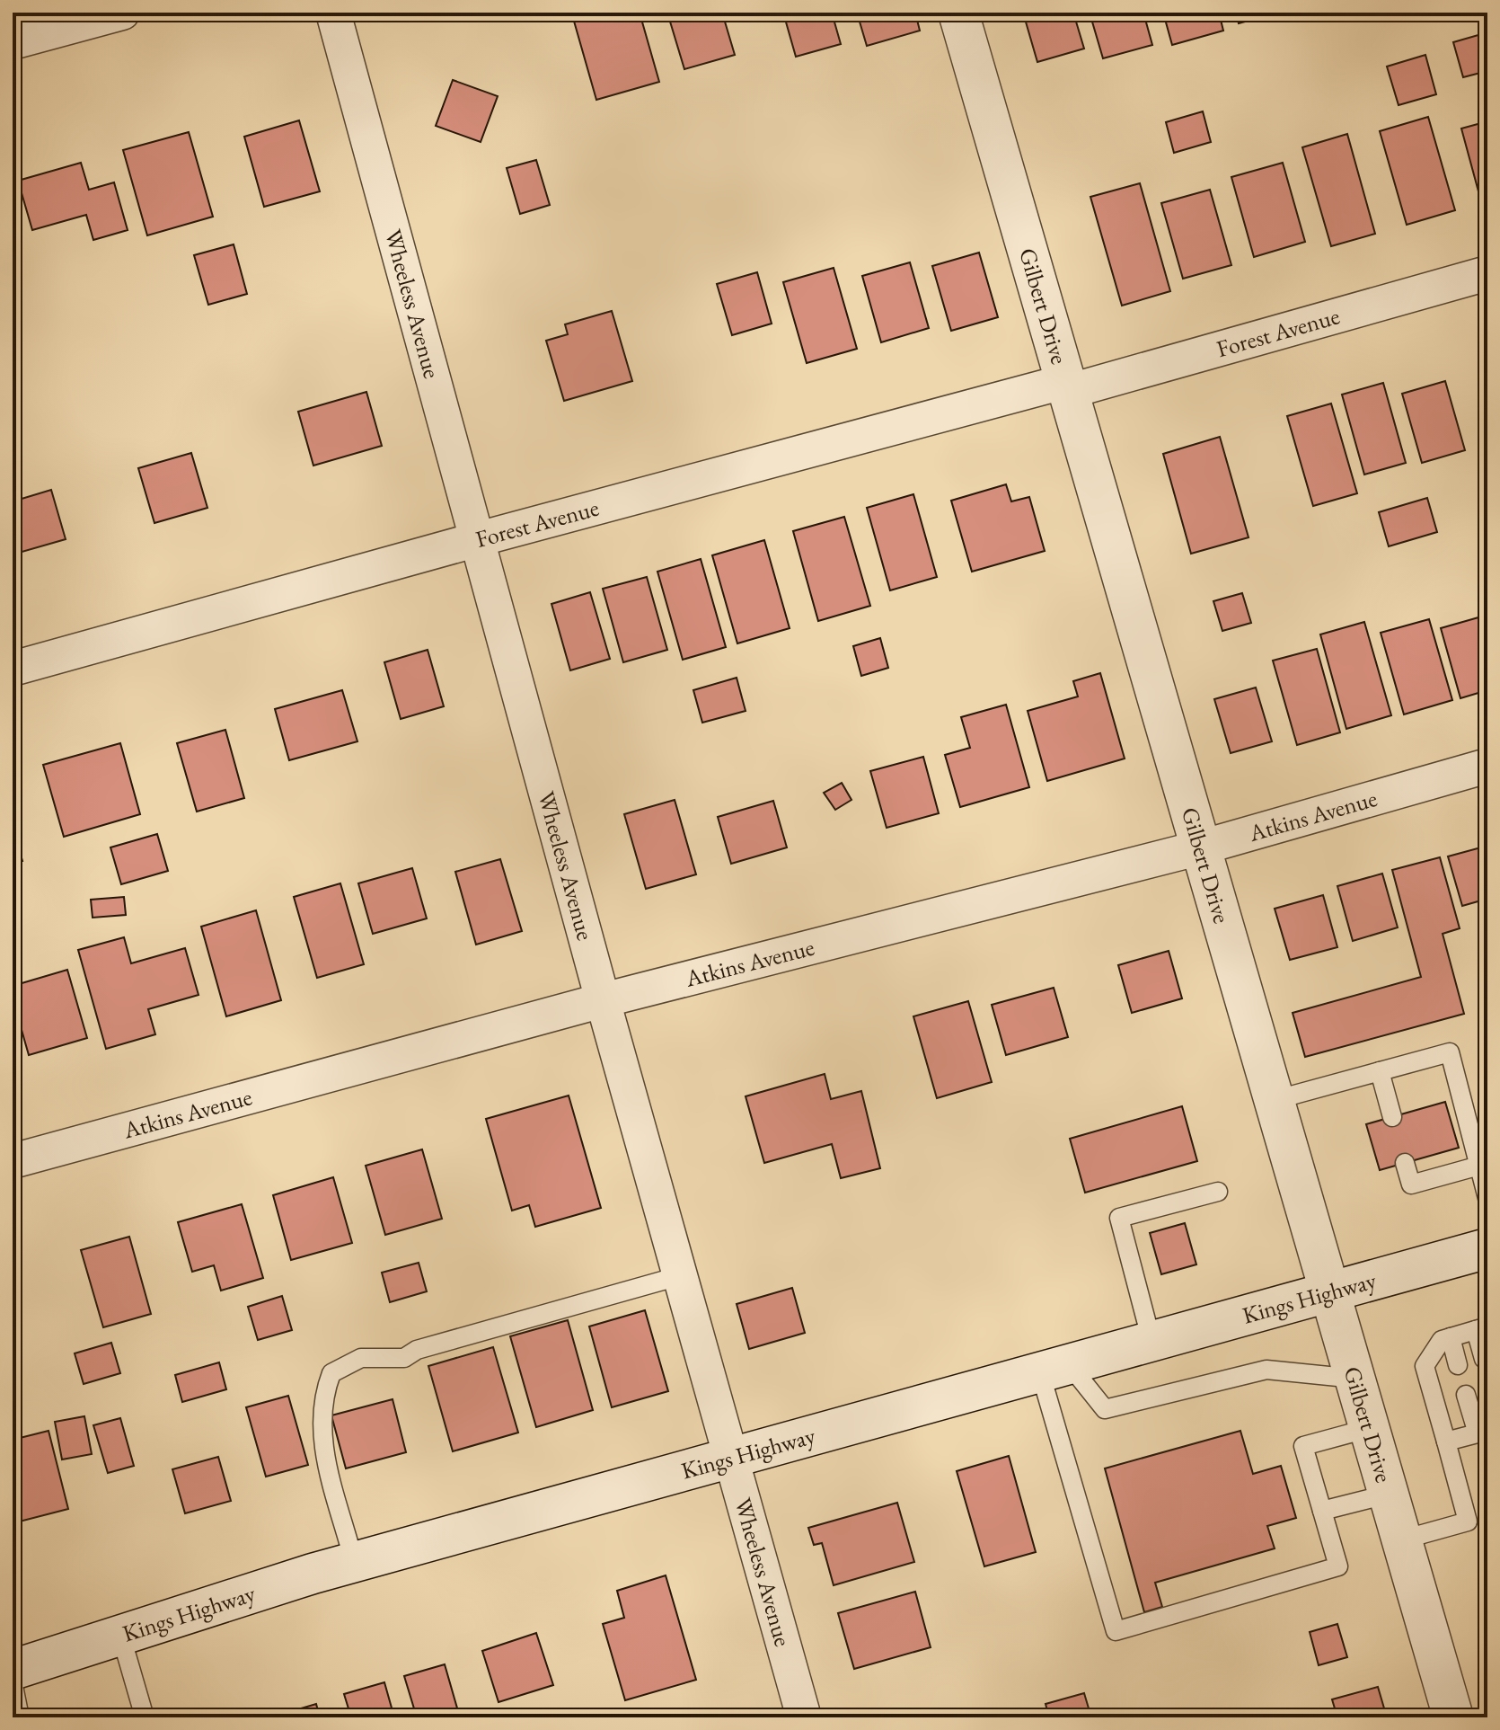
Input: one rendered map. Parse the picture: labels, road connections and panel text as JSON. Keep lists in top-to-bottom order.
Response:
{
  "streets": {
    "street": [
      "Wheeless Avenue",
      "Gilbert Drive",
      "Forest Avenue",
      "Atkins Avenue",
      "Kings Highway"
    ]
  },
  "crossings": [
    ["Wheeless Avenue", "Forest Avenue"],
    ["Wheeless Avenue", "Atkins Avenue"],
    ["Wheeless Avenue", "Kings Highway"],
    ["Gilbert Drive", "Forest Avenue"],
    ["Gilbert Drive", "Atkins Avenue"],
    ["Gilbert Drive", "Kings Highway"]
  ]
}
